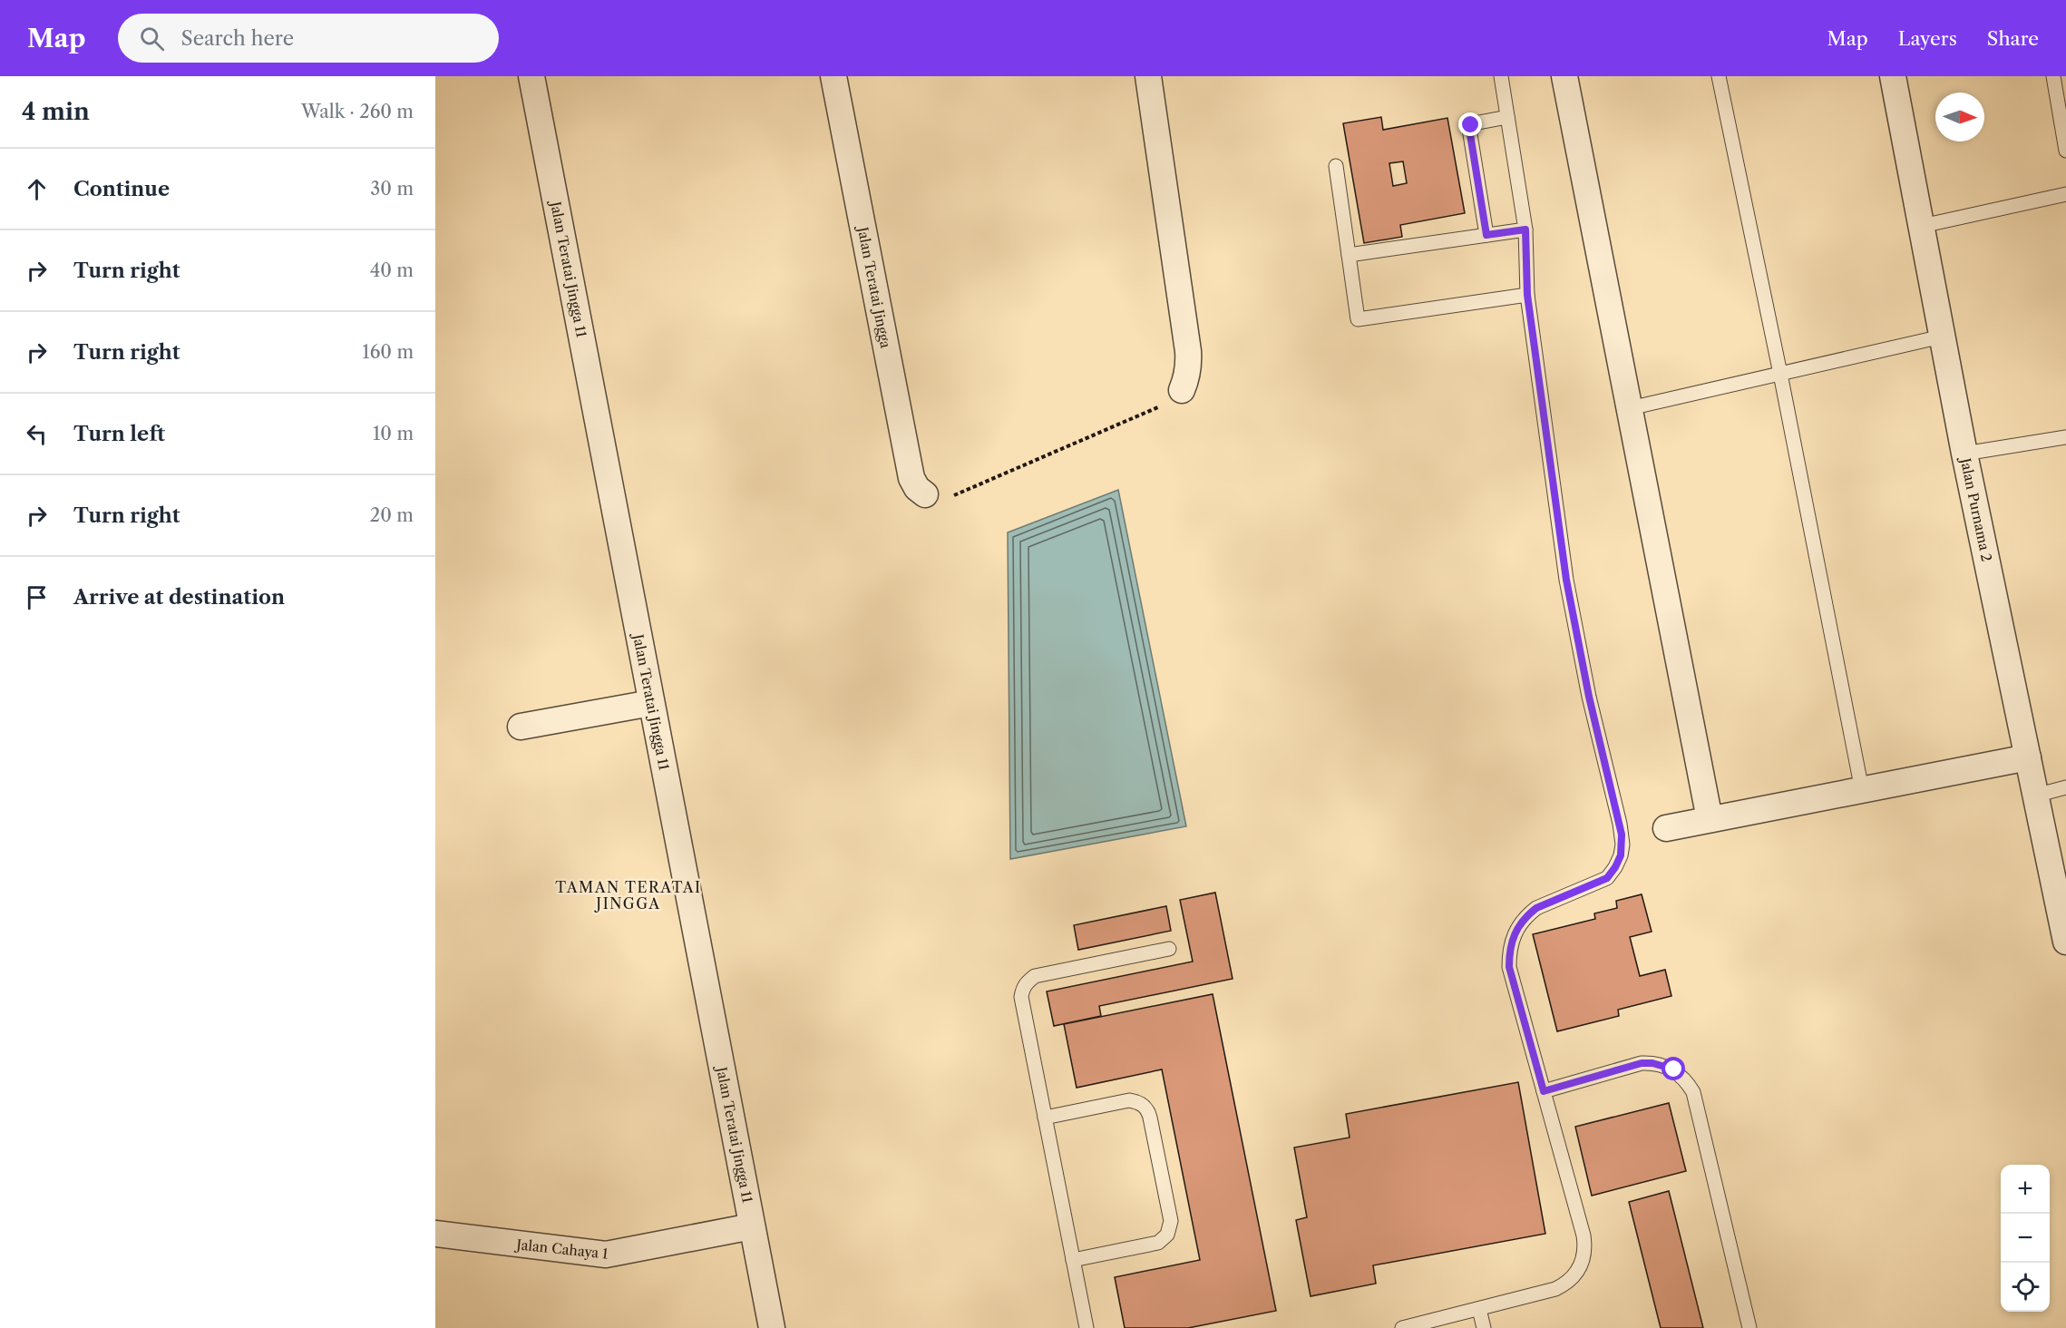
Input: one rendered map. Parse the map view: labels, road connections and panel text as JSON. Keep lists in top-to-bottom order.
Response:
{
  "streets": {
    "street": [
      "Jalan Teratai Jingga 11",
      "Jalan Teratai Jingga",
      "Jalan Purnama 2",
      "Jalan Cahaya 1"
    ]
  },
  "crossings": [
    ["Jalan Teratai Jingga 11", "Jalan Cahaya 1"]
  ],
  "districts": ["TAMAN TERATAI JINGGA"],
  "north": "right",
  "page": {
    "header": "Map",
    "search": "Search here",
    "nav": ["Map", "Layers", "Share"],
    "heading": ["4 min", "Walk · 260 m"],
    "list": [
      ["Continue", "30 m"],
      ["Turn right", "40 m"],
      ["Turn right", "160 m"],
      ["Turn left", "10 m"],
      ["Turn right", "20 m"],
      "Arrive at destination"
    ],
    "map_buttons": ["+", "−"]
  }
}
